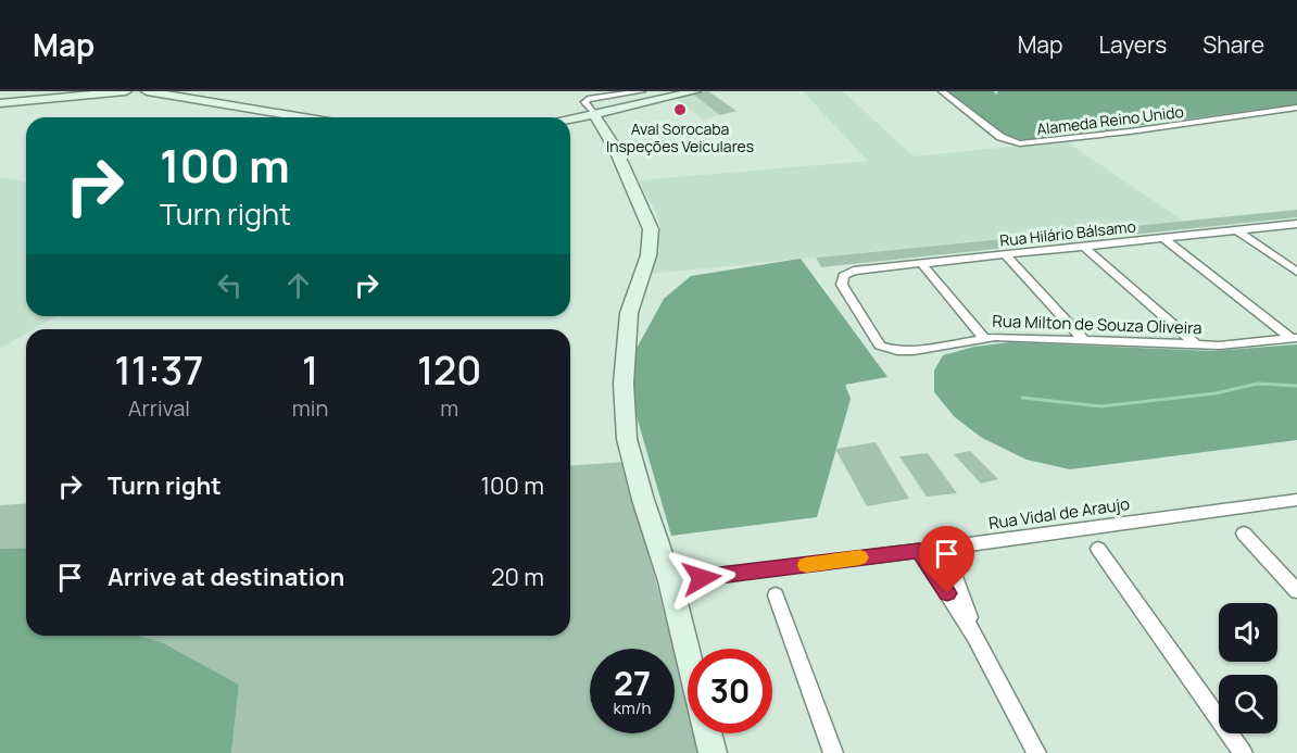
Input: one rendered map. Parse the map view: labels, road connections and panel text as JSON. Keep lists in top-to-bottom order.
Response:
{
  "streets": {
    "street": [
      "Alameda Reino Unido",
      "Rua Hilário Bálsamo",
      "Rua Milton de Souza Oliveira",
      "Rua Vidal de Araujo"
    ]
  },
  "crossings": [
    ["Rua Hilário Bálsamo", "Rua Milton de Souza Oliveira"]
  ],
  "places": ["Aval Sorocaba Inspeções Veiculares"],
  "page": {
    "header": "Map",
    "nav": ["Map", "Layers", "Share"],
    "turn": ["100 m", "Turn right"],
    "eta": [
      "11:37",
      "Arrival",
      "1",
      "min",
      "120",
      "m"
    ],
    "list": [
      {
        "name": "Turn right",
        "value": "100 m"
      },
      {
        "name": "Arrive at destination",
        "value": "20 m"
      }
    ],
    "speed": "27 km/h",
    "limit": "30"
  }
}
